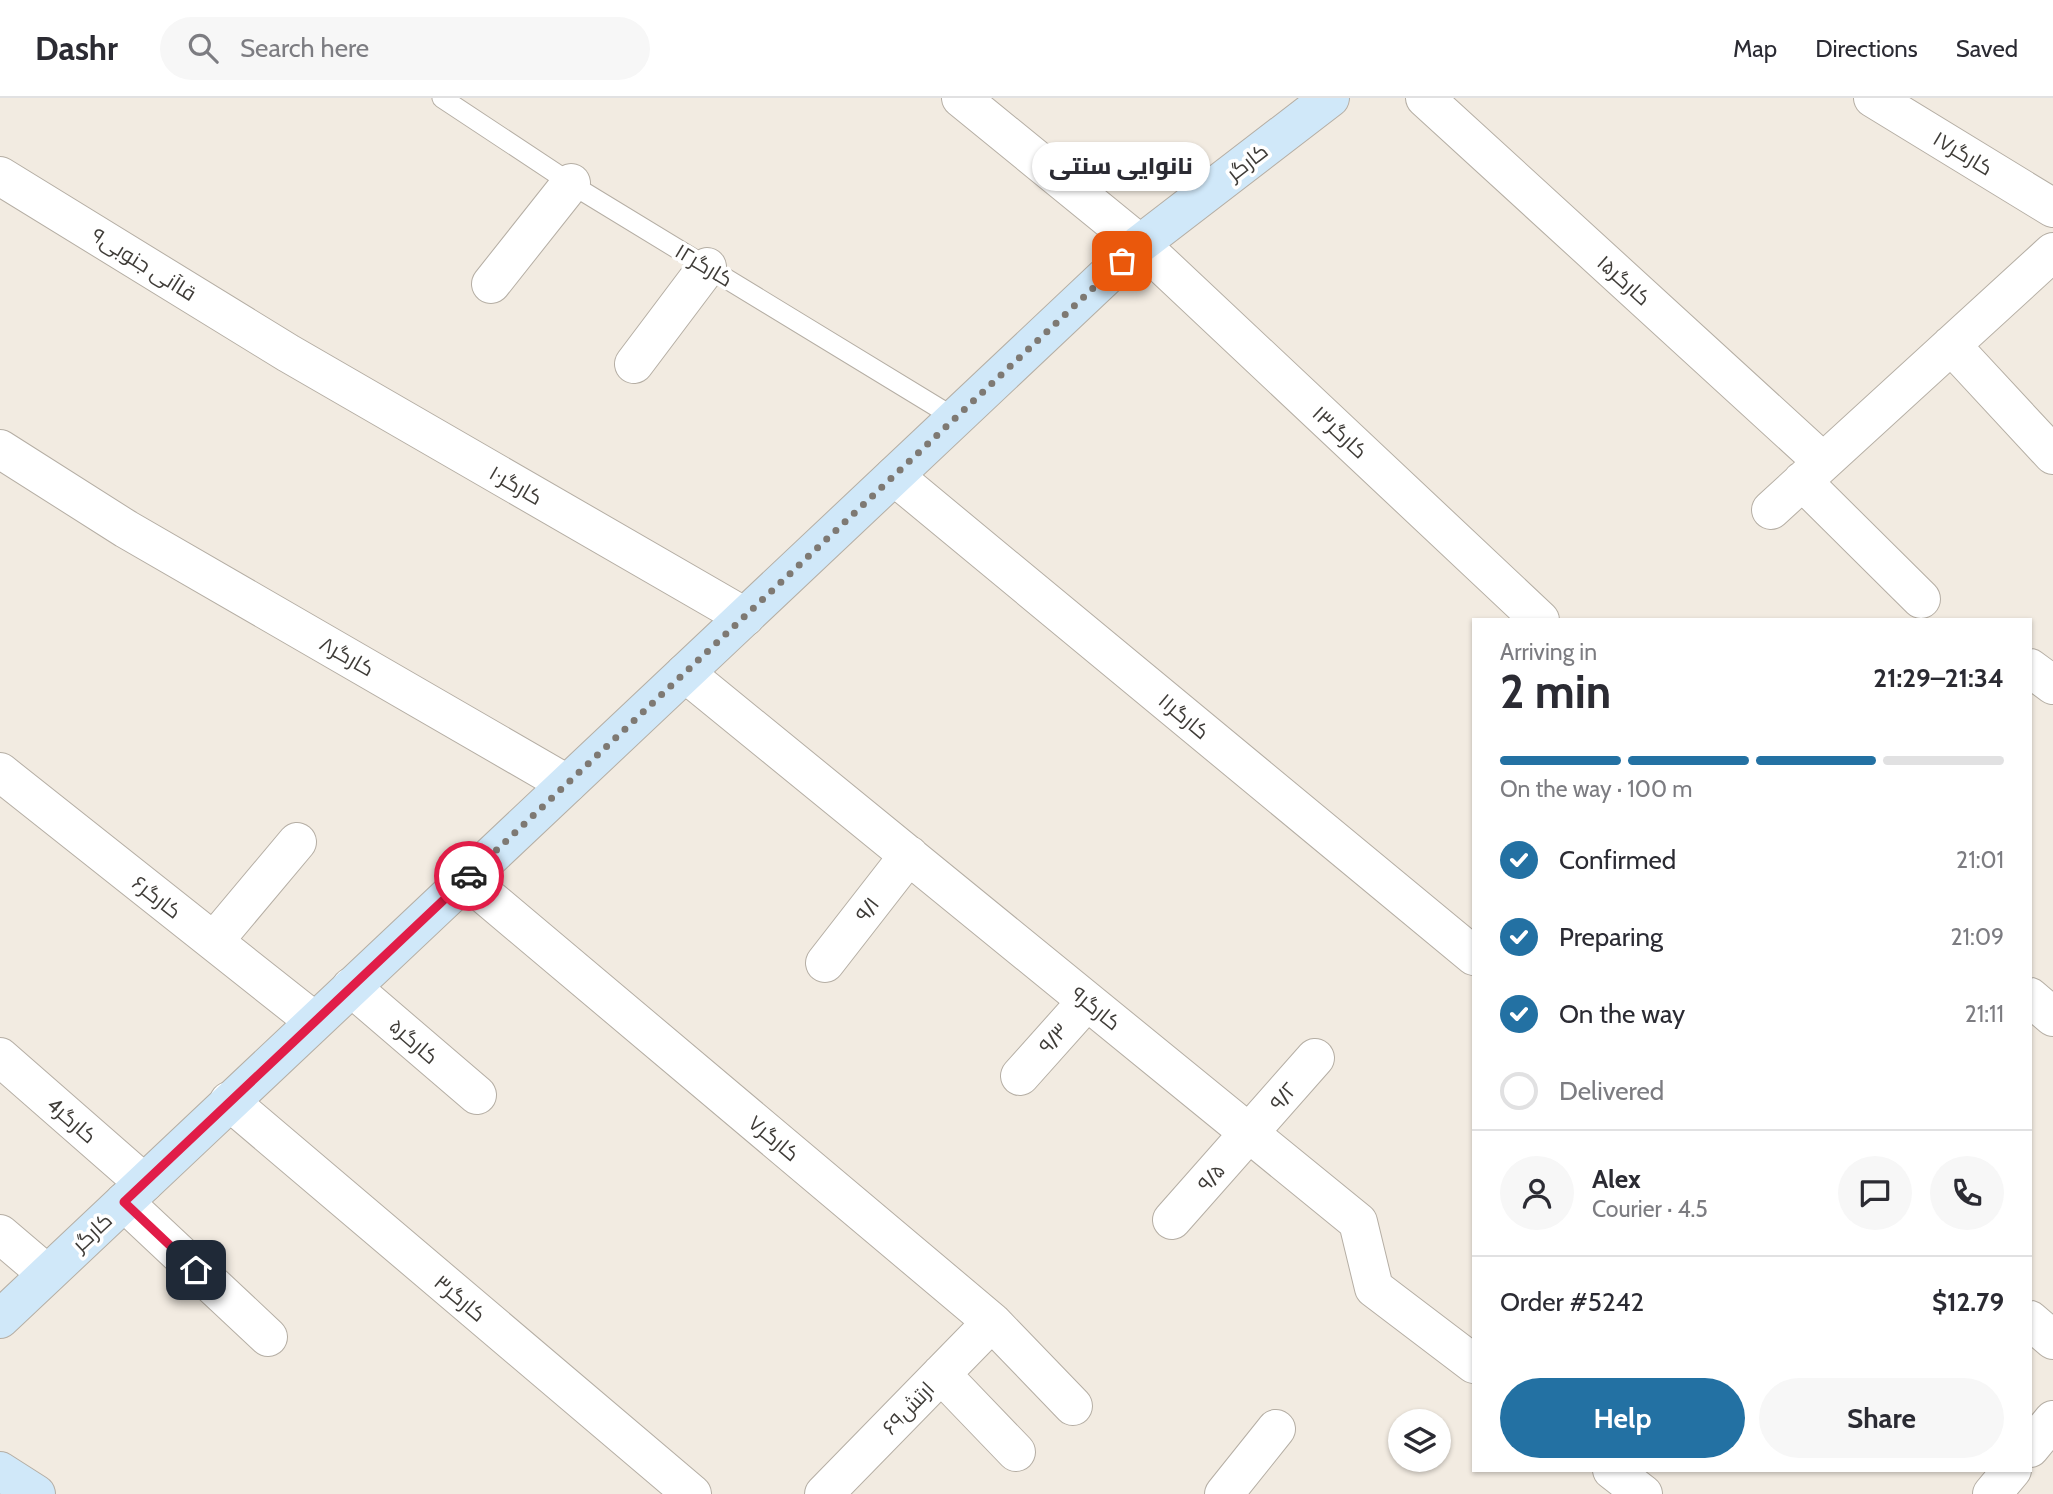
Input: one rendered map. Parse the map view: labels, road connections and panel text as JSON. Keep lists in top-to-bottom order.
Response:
{
  "streets": {
    "street": [
      "کارگر۱۷",
      "کارگر",
      "قاآنی جنوبی۹",
      "کارگر۱۵",
      "کارگر۱۳",
      "کارگر۱۰",
      "کارگر۸",
      "کارگر۱۱",
      "کارگر۶",
      "۹/۱",
      "کارگر۹",
      "۹/۳",
      "کارگر۵",
      "۹/۲",
      "4کارگر",
      "کارگر۷",
      "۹/۵",
      "کارگر۳",
      "ارتش۶۹"
    ],
    "lane": ["کارگر۱۲"]
  },
  "crossings": [
    ["کارگر", "کارگر۱۲"],
    ["کارگر", "کارگر۱۳"],
    ["کارگر", "کارگر۱۰"],
    ["کارگر", "کارگر۸"],
    ["کارگر", "کارگر۱۱"],
    ["کارگر", "کارگر۶"],
    ["کارگر", "کارگر۹"],
    ["کارگر", "کارگر۵"],
    ["کارگر", "4کارگر"],
    ["کارگر", "کارگر۷"],
    ["کارگر", "کارگر۳"],
    ["قاآنی جنوبی۹", "کارگر۱۰"],
    ["۹/۱", "کارگر۹"],
    ["کارگر۹", "۹/۳"],
    ["کارگر۹", "۹/۲"],
    ["کارگر۹", "۹/۵"],
    ["۹/۲", "۹/۵"],
    ["کارگر۷", "ارتش۶۹"]
  ],
  "places": ["نانوایی سنتی"],
  "page": {
    "header": "Dashr",
    "search": "Search here",
    "nav": ["Map", "Directions", "Saved"],
    "bubble": "نانوایی سنتی",
    "heading": ["2 min", "Arriving in", "21:29–21:34"],
    "panel": [
      "Alex",
      "Courier · 4.5",
      "Order #5242",
      "$12.79"
    ],
    "bar": "On the way · 100 m",
    "list": [
      ["Confirmed", "21:01"],
      ["Preparing", "21:09"],
      ["On the way", "21:11"],
      "Delivered"
    ],
    "buttons": ["Help", "Share"]
  }
}
